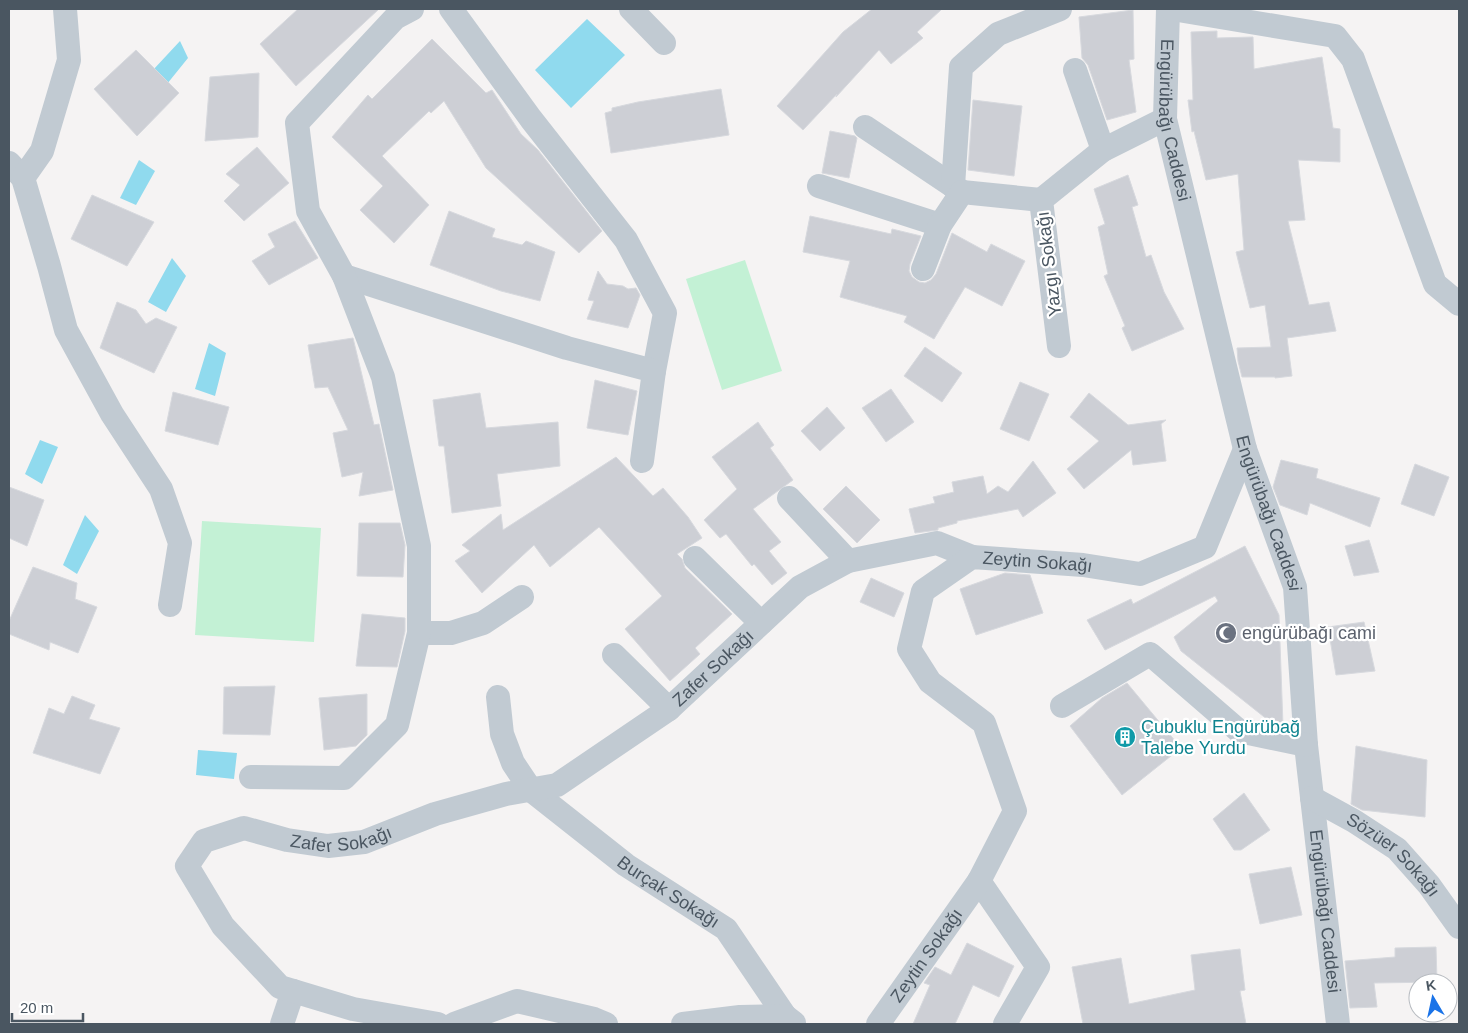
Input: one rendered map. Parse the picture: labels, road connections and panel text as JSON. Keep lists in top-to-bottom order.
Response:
{
  "streets": {
    "street": [
      "Engürübağı Caddesi",
      "Yazgı Sokağı",
      "Zeytin Sokağı",
      "Zafer Sokağı",
      "Sözüer Sokağı",
      "Burçak Sokağı"
    ]
  },
  "crossings": [
    ["Engürübağı Caddesi", "Yazgı Sokağı"],
    ["Engürübağı Caddesi", "Zeytin Sokağı"],
    ["Engürübağı Caddesi", "Sözüer Sokağı"],
    ["Zeytin Sokağı", "Zafer Sokağı"],
    ["Zafer Sokağı", "Burçak Sokağı"]
  ],
  "places": {
    "mosque": ["engürübağı cami"],
    "building": ["Çubuklu Engürübağ Talebe Yurdu"]
  },
  "scale_bar": "20 m",
  "north": "top"
}
